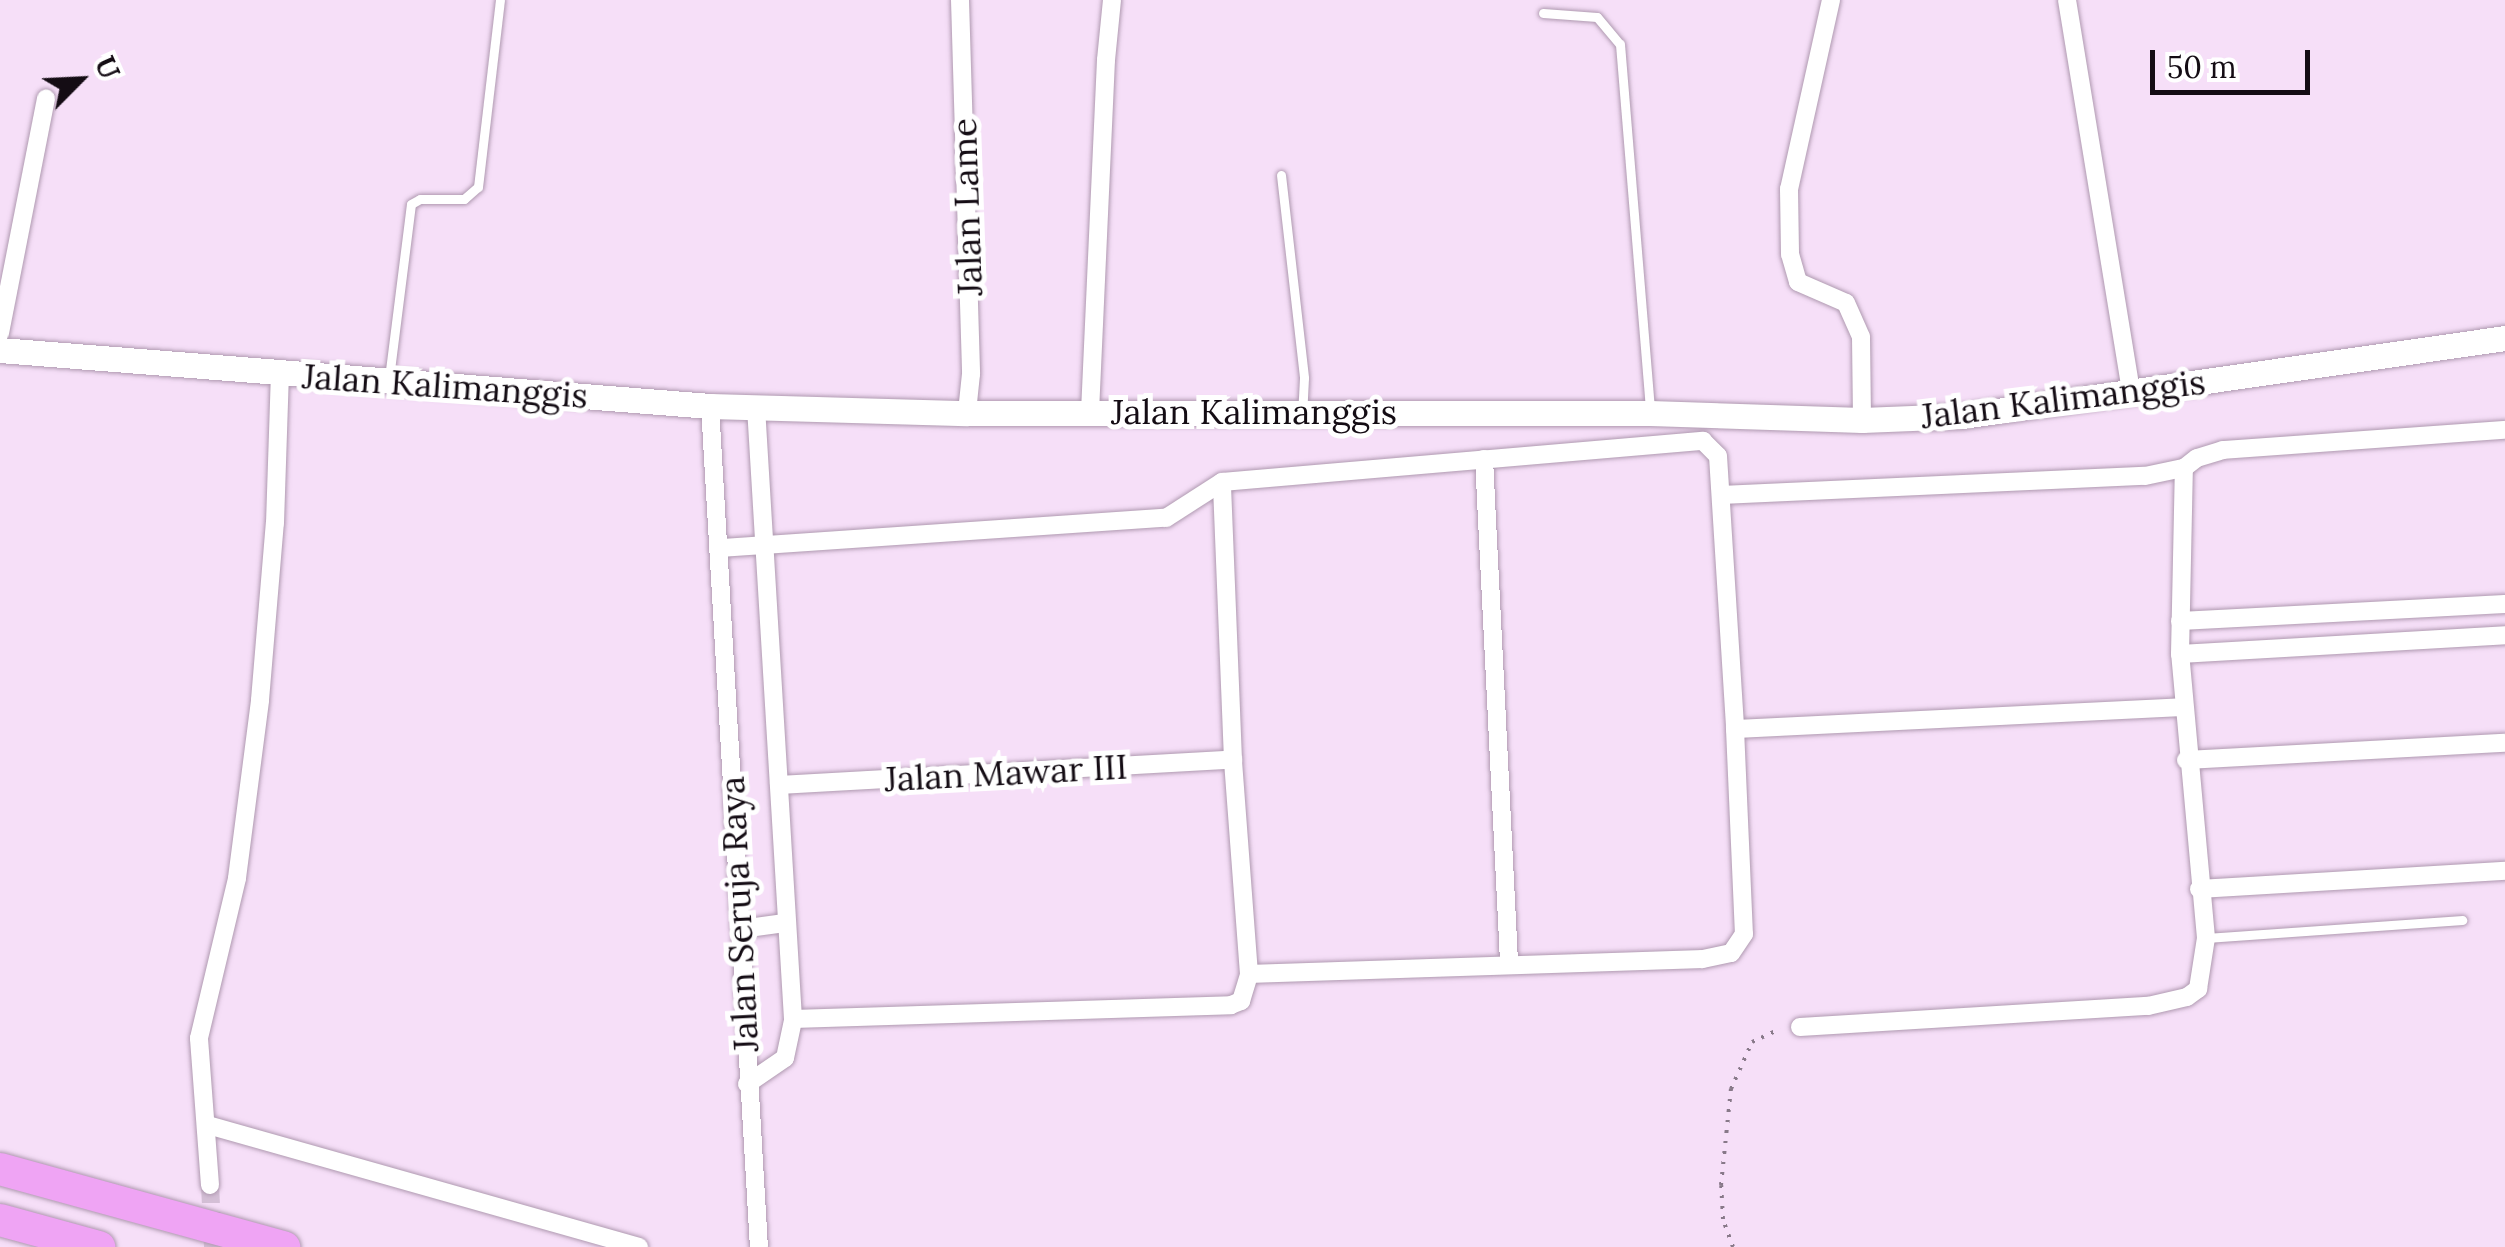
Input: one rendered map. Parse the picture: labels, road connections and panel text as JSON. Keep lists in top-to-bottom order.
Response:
{
  "streets": {
    "main road": ["Jalan Kalimanggis"],
    "street": ["Jalan Lame", "Jalan Mawar III", "Jalan Seruja Raya"]
  },
  "crossings": [
    ["Jalan Lame", "Jalan Kalimanggis"],
    ["Jalan Kalimanggis", "Jalan Seruja Raya"],
    ["Jalan Mawar III", "Jalan Seruja Raya"]
  ],
  "scale_bar": "50 m",
  "north": "top right"
}
